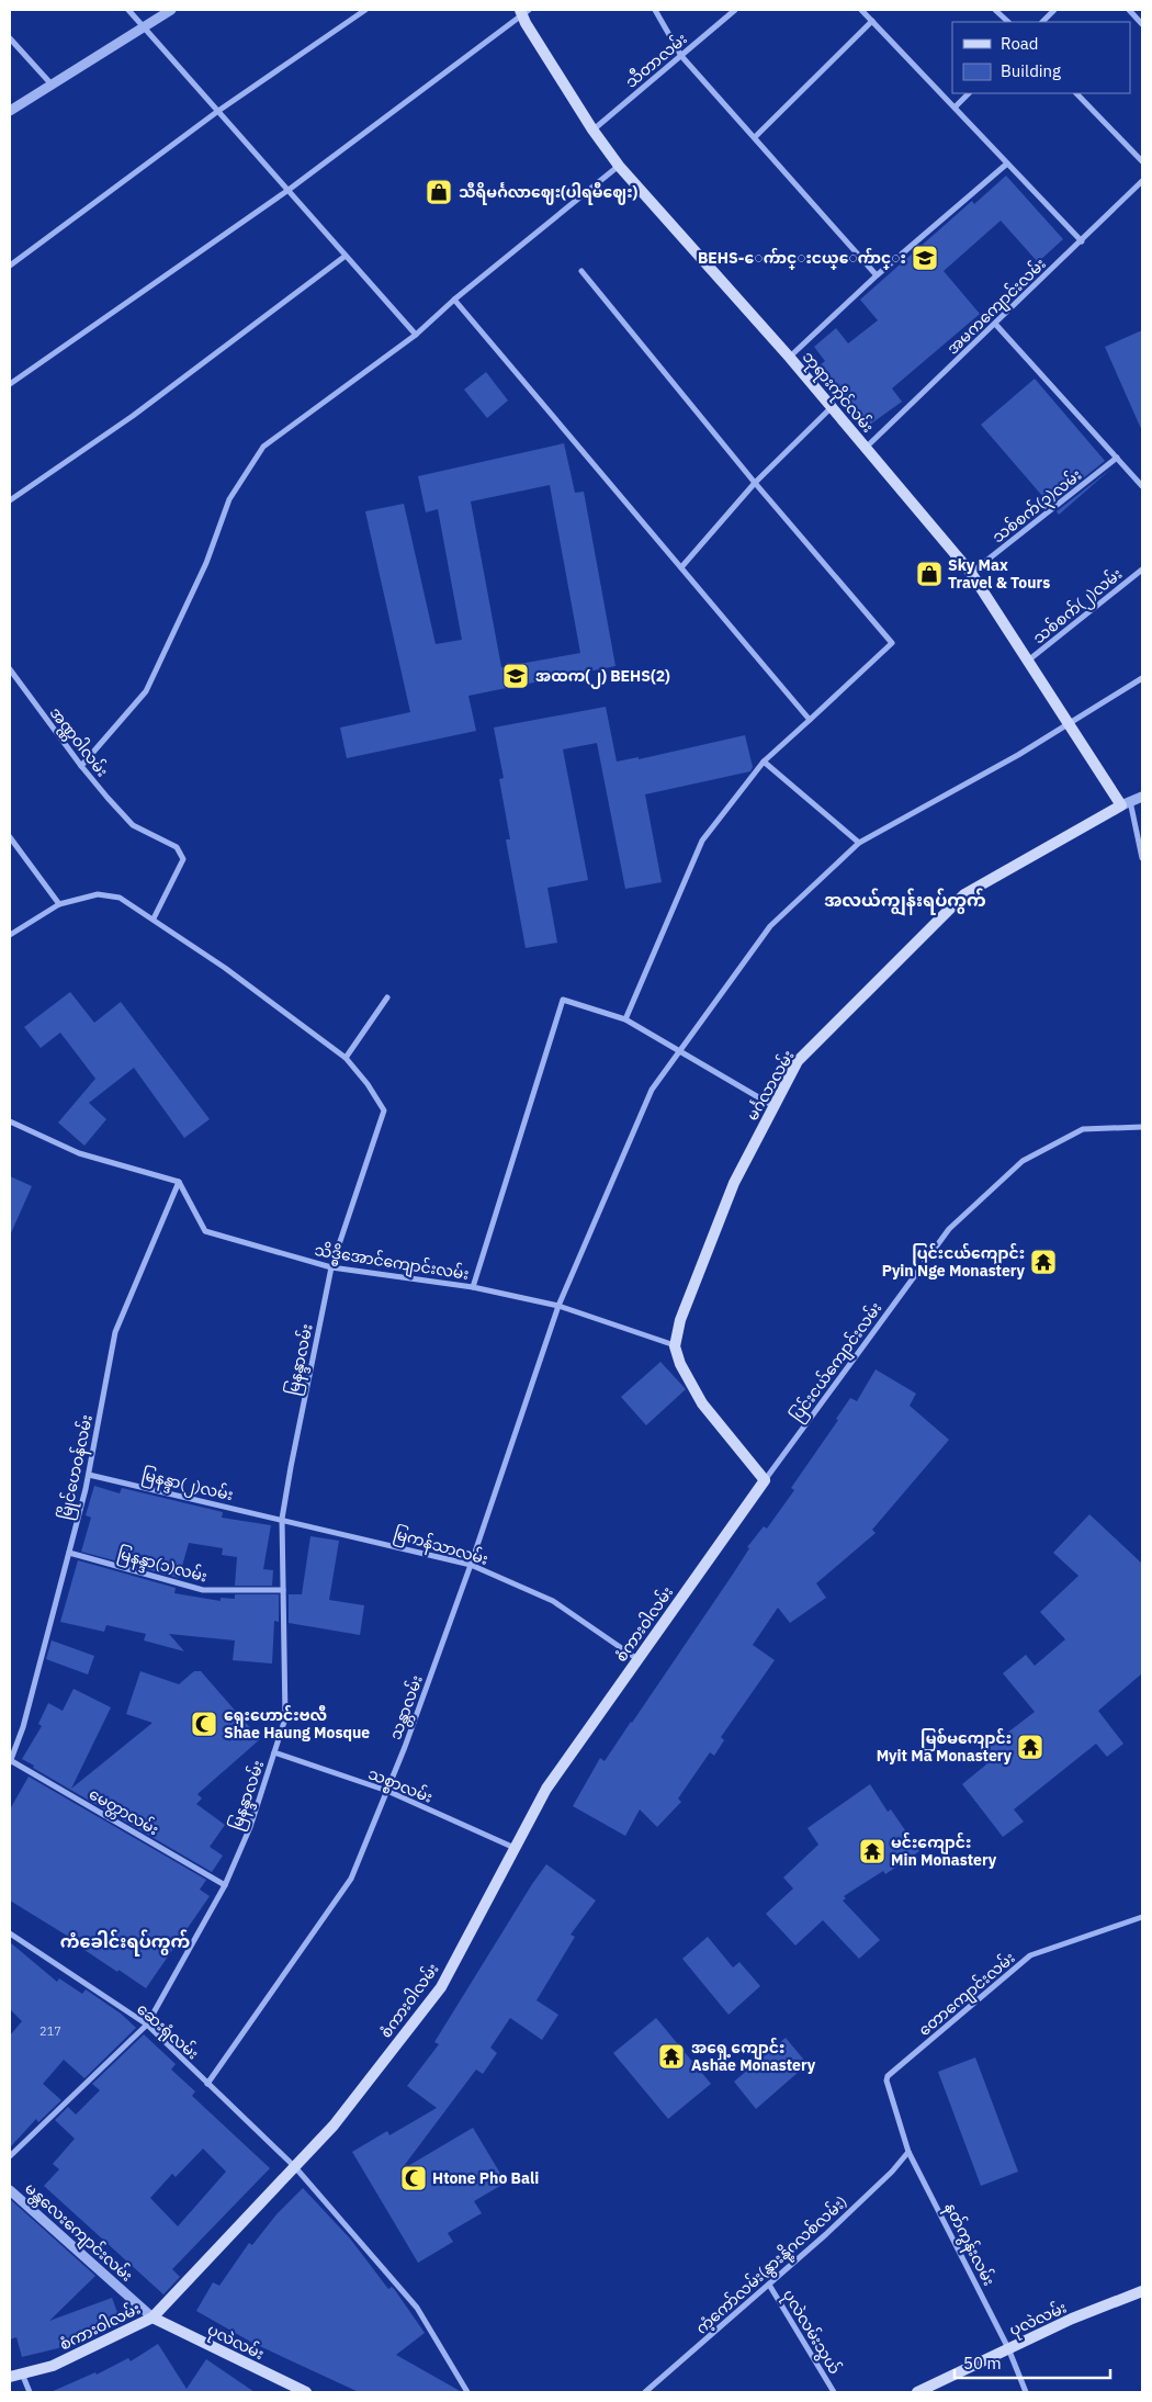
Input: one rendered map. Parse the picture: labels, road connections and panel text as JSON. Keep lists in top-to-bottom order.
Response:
{
  "streets": {
    "main road": [
      "ဘုရားကိုင်လမ်း",
      "မင်္ဂလာလမ်း",
      "စံကားဝါလမ်း",
      "ပုလဲလမ်း"
    ],
    "street": [
      "သီတာလမ်း",
      "အမကကျောင်းလမ်း",
      "သစ်စက်(၃)လမ်း",
      "သစ်စက်(၂)လမ်း",
      "အဏ္ဏဝါလမ်း",
      "သိဒ္ဓိအောင်ကျောင်းလမ်း",
      "မြနန္ဒာလမ်း",
      "ပြင်းငယ်ကျောင်းလမ်း",
      "မြိုင်ဟေဝန်လမ်း",
      "မြနန္ဒာ(၂)လမ်း",
      "မြကန်သာလမ်း",
      "မြနန္ဒာ(၁)လမ်း",
      "သန္တာလမ်း",
      "သစ္စာလမ်း",
      "မေတ္တာလမ်း",
      "တောကျောင်းလမ်း",
      "ဆေးရုံလမ်း",
      "မန္တလေးကျောင်းလမ်း",
      "နတ်ကွန်းလမ်း",
      "ကံ့ကော်လမ်း(နွားနို့ဂလစ်လမ်း)",
      "ပုလဲလမ်းသွယ်"
    ]
  },
  "crossings": [
    ["သီတာလမ်း", "ဘုရားကိုင်လမ်း"],
    ["အမကကျောင်းလမ်း", "ဘုရားကိုင်လမ်း"],
    ["ဘုရားကိုင်လမ်း", "သစ်စက်(၃)လမ်း"],
    ["ဘုရားကိုင်လမ်း", "သစ်စက်(၂)လမ်း"],
    ["ဘုရားကိုင်လမ်း", "မင်္ဂလာလမ်း"],
    ["ဘုရားကိုင်လမ်း", "သန္တာလမ်း"],
    ["မင်္ဂလာလမ်း", "သိဒ္ဓိအောင်ကျောင်းလမ်း"],
    ["မင်္ဂလာလမ်း", "ပြင်းငယ်ကျောင်းလမ်း"],
    ["မင်္ဂလာလမ်း", "စံကားဝါလမ်း"],
    ["သိဒ္ဓိအောင်ကျောင်းလမ်း", "မြနန္ဒာလမ်း"],
    ["သိဒ္ဓိအောင်ကျောင်းလမ်း", "မြိုင်ဟေဝန်လမ်း"],
    ["သိဒ္ဓိအောင်ကျောင်းလမ်း", "သန္တာလမ်း"],
    ["မြနန္ဒာလမ်း", "မြနန္ဒာ(၂)လမ်း"],
    ["မြနန္ဒာလမ်း", "မြကန်သာလမ်း"],
    ["မြနန္ဒာလမ်း", "မြနန္ဒာ(၁)လမ်း"],
    ["မြနန္ဒာလမ်း", "သစ္စာလမ်း"],
    ["မြနန္ဒာလမ်း", "မေတ္တာလမ်း"],
    ["မြနန္ဒာလမ်း", "ဆေးရုံလမ်း"],
    ["ပြင်းငယ်ကျောင်းလမ်း", "စံကားဝါလမ်း"],
    ["မြိုင်ဟေဝန်လမ်း", "မြနန္ဒာ(၂)လမ်း"],
    ["မြိုင်ဟေဝန်လမ်း", "မြနန္ဒာ(၁)လမ်း"],
    ["မြိုင်ဟေဝန်လမ်း", "မေတ္တာလမ်း"],
    ["မြနန္ဒာ(၂)လမ်း", "မြကန်သာလမ်း"],
    ["မြကန်သာလမ်း", "စံကားဝါလမ်း"],
    ["မြကန်သာလမ်း", "သန္တာလမ်း"],
    ["စံကားဝါလမ်း", "သစ္စာလမ်း"],
    ["စံကားဝါလမ်း", "ဆေးရုံလမ်း"],
    ["စံကားဝါလမ်း", "မန္တလေးကျောင်းလမ်း"],
    ["စံကားဝါလမ်း", "ပုလဲလမ်း"],
    ["သန္တာလမ်း", "သစ္စာလမ်း"],
    ["သန္တာလမ်း", "ဆေးရုံလမ်း"],
    ["တောကျောင်းလမ်း", "နတ်ကွန်းလမ်း"],
    ["တောကျောင်းလမ်း", "ကံ့ကော်လမ်း(နွားနို့ဂလစ်လမ်း)"],
    ["မန္တလေးကျောင်းလမ်း", "ပုလဲလမ်း"],
    ["နတ်ကွန်းလမ်း", "ကံ့ကော်လမ်း(နွားနို့ဂလစ်လမ်း)"],
    ["နတ်ကွန်းလမ်း", "ပုလဲလမ်း"],
    ["ကံ့ကော်လမ်း(နွားနို့ဂလစ်လမ်း)", "ပုလဲလမ်းသွယ်"]
  ],
  "districts": ["အလယ်ကျွန်းရပ်ကွက်", "ကံခေါင်းရပ်ကွက်"],
  "places": {
    "shop": ["သီရိမင်္ဂလာဈေး(ပါရမီဈေး)", "Sky Max Travel & Tours"],
    "school or university": ["BEHS-ေက်ာင္းငယ္ေက်ာင္း", "အထက(၂) BEHS(2)"],
    "temple": [
      "ပြင်းငယ်ကျောင်း Pyin Nge Monastery",
      "မြစ်မကျောင်း Myit Ma Monastery",
      "မင်းကျောင်း Min Monastery",
      "အရှေ့ကျောင်း Ashae Monastery"
    ],
    "mosque": ["ရှေးဟောင်းဗလီ Shae Haung Mosque", "Htone Pho Bali"]
  },
  "house_numbers": ["217"],
  "legend": ["Road", "Building"],
  "scale_bar": "50 m"
}
